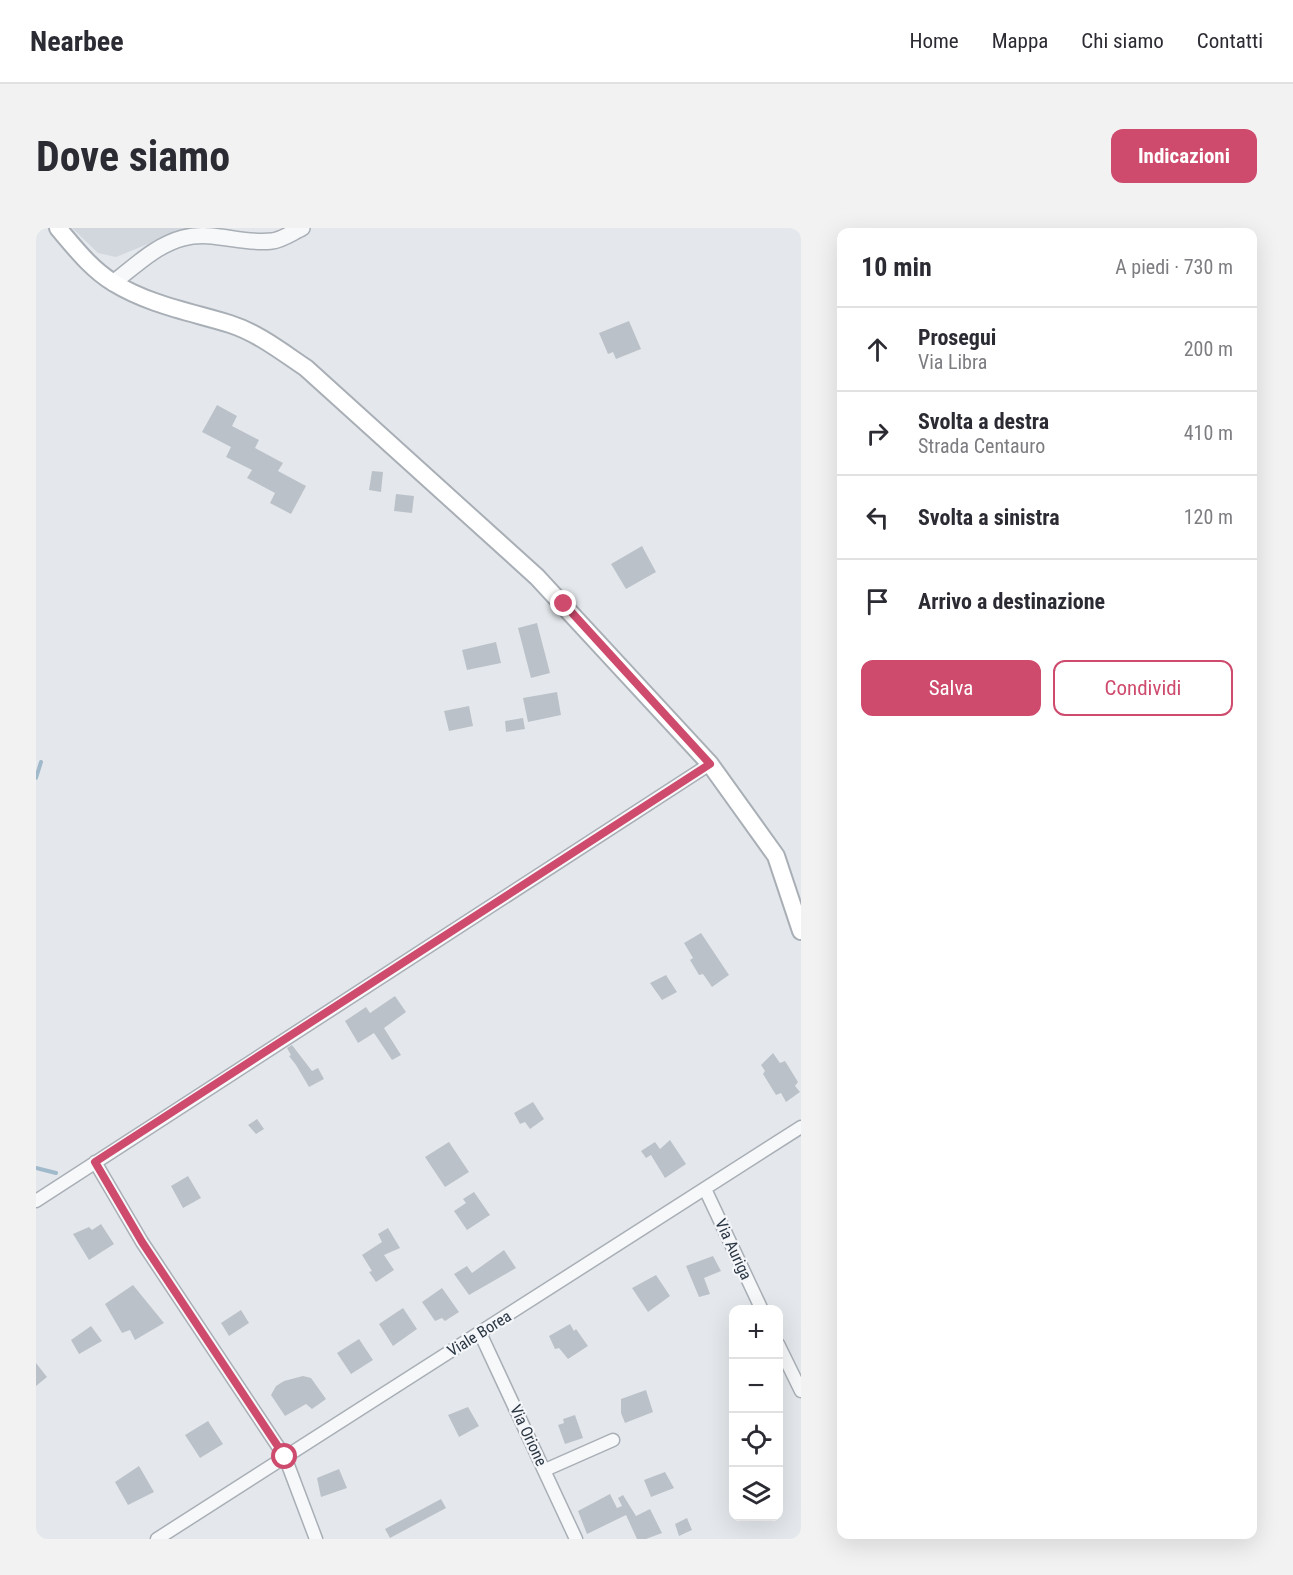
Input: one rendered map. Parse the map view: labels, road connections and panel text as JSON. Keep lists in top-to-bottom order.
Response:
{
  "streets": {
    "street": ["Via Auriga", "Viale Borea", "Via Orione"]
  },
  "crossings": [
    ["Via Auriga", "Viale Borea"],
    ["Viale Borea", "Via Orione"]
  ],
  "page": {
    "header": "Nearbee",
    "nav": [
      "Home",
      "Mappa",
      "Chi siamo",
      "Contatti"
    ],
    "buttons": [
      "Indicazioni",
      ["Salva", "Condividi"]
    ],
    "title": "Dove siamo",
    "heading": ["10 min", "A piedi · 730 m"],
    "list": [
      ["Prosegui", "Via Libra", "200 m"],
      ["Svolta a destra", "Strada Centauro", "410 m"],
      ["Svolta a sinistra", "120 m"],
      "Arrivo a destinazione"
    ],
    "map_buttons": ["+", "−"]
  }
}
